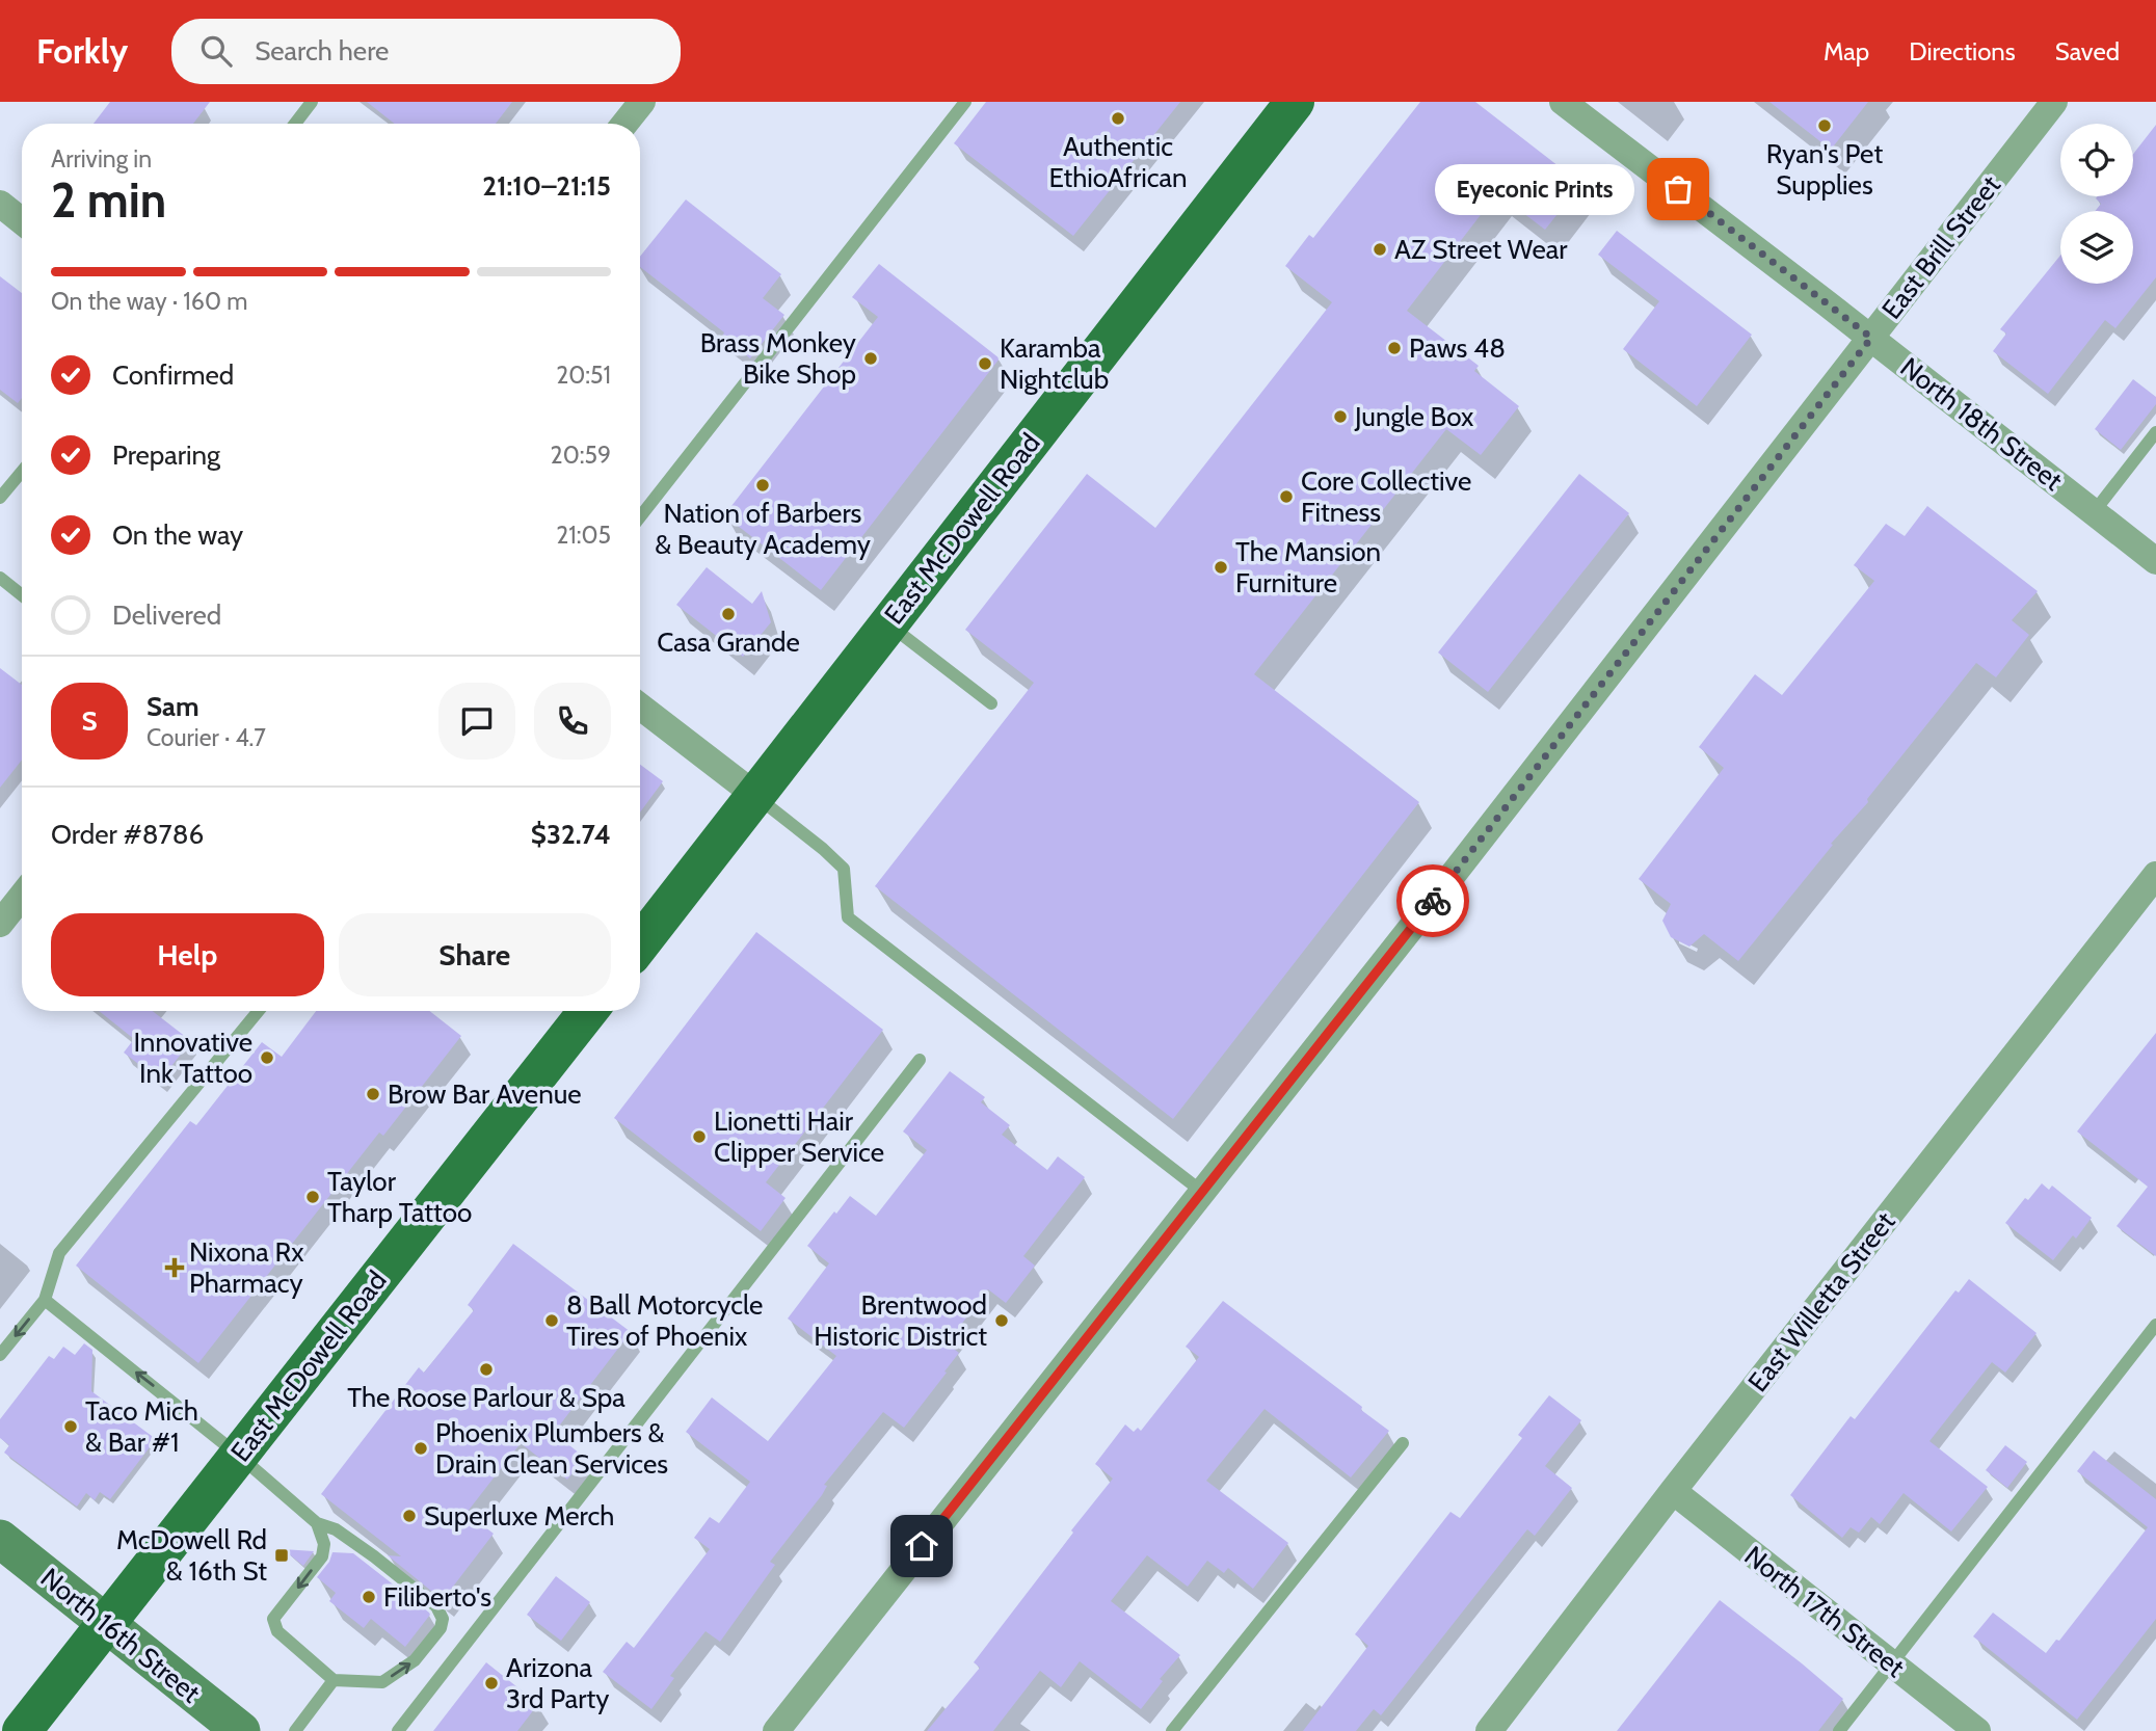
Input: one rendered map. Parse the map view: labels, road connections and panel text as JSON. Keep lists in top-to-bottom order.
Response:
{
  "streets": {
    "main road": ["East McDowell Road", "North 16th Street"],
    "street": [
      "East Brill Street",
      "North 18th Street",
      "East Willetta Street",
      "North 17th Street"
    ]
  },
  "crossings": [
    ["East Brill Street", "North 18th Street"],
    ["East McDowell Road", "North 16th Street"],
    ["East Willetta Street", "North 17th Street"]
  ],
  "places": {
    "other": [
      "Authentic EthioAfrican",
      "Ryan's Pet Supplies",
      "Eyeconic Prints",
      "AZ Street Wear",
      "Paws 48",
      "Brass Monkey Bike Shop",
      "Karamba Nightclub",
      "Jungle Box",
      "Nation of Barbers & Beauty Academy",
      "Core Collective Fitness",
      "The Mansion Furniture",
      "Casa Grande",
      "Innovative Ink Tattoo",
      "Brow Bar Avenue",
      "Lionetti Hair Clipper Service",
      "Taylor Tharp Tattoo",
      "8 Ball Motorcycle Tires of Phoenix",
      "Brentwood Historic District",
      "The Roose Parlour & Spa",
      "Taco Mich & Bar #1",
      "Phoenix Plumbers & Drain Clean Services",
      "Superluxe Merch",
      "Filiberto's",
      "Arizona 3rd Party"
    ],
    "health": ["Nixona Rx Pharmacy"],
    "transit": ["McDowell Rd & 16th St"]
  },
  "page": {
    "header": "Forkly",
    "search": "Search here",
    "nav": ["Map", "Directions", "Saved"],
    "heading": ["2 min", "Arriving in", "21:10–21:15"],
    "panel": [
      "Sam",
      "Courier · 4.7",
      "Order #8786",
      "$32.74"
    ],
    "bubble": "Eyeconic Prints",
    "bar": "On the way · 160 m",
    "list": [
      ["Confirmed", "20:51"],
      ["Preparing", "20:59"],
      ["On the way", "21:05"],
      "Delivered"
    ],
    "round": "S",
    "buttons": ["Help", "Share"]
  }
}
